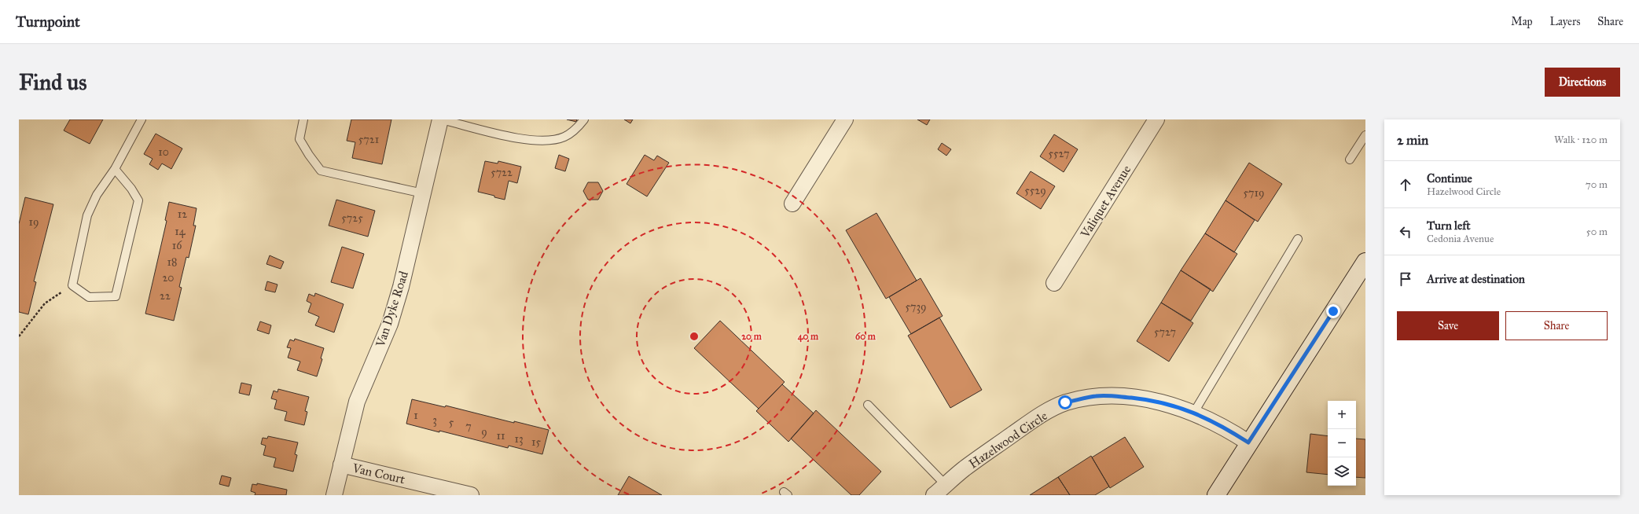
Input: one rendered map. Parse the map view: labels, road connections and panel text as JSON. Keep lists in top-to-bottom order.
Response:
{
  "streets": {
    "street": [
      "Valiquet Avenue",
      "Van Dyke Road",
      "Hazelwood Circle",
      "Van Court"
    ]
  },
  "crossings": [
    ["Van Dyke Road", "Van Court"]
  ],
  "house_numbers": [
    "5721",
    "10",
    "5527",
    "5722",
    "5529",
    "5719",
    "12",
    "5725",
    "19",
    "14",
    "16",
    "18",
    "20",
    "22",
    "5739",
    "5727",
    "1",
    "3",
    "5",
    "7",
    "9",
    "11",
    "13",
    "15"
  ],
  "page": {
    "header": "Turnpoint",
    "nav": ["Map", "Layers", "Share"],
    "buttons": [
      "Directions",
      ["Save", "Share"]
    ],
    "title": "Find us",
    "heading": ["2 min", "Walk · 120 m"],
    "list": [
      ["Continue", "Hazelwood Circle", "70 m"],
      ["Turn left", "Cedonia Avenue", "50 m"],
      "Arrive at destination"
    ],
    "map_buttons": ["+", "−"]
  },
  "rings": ["20 m", "40 m", "60 m"]
}
